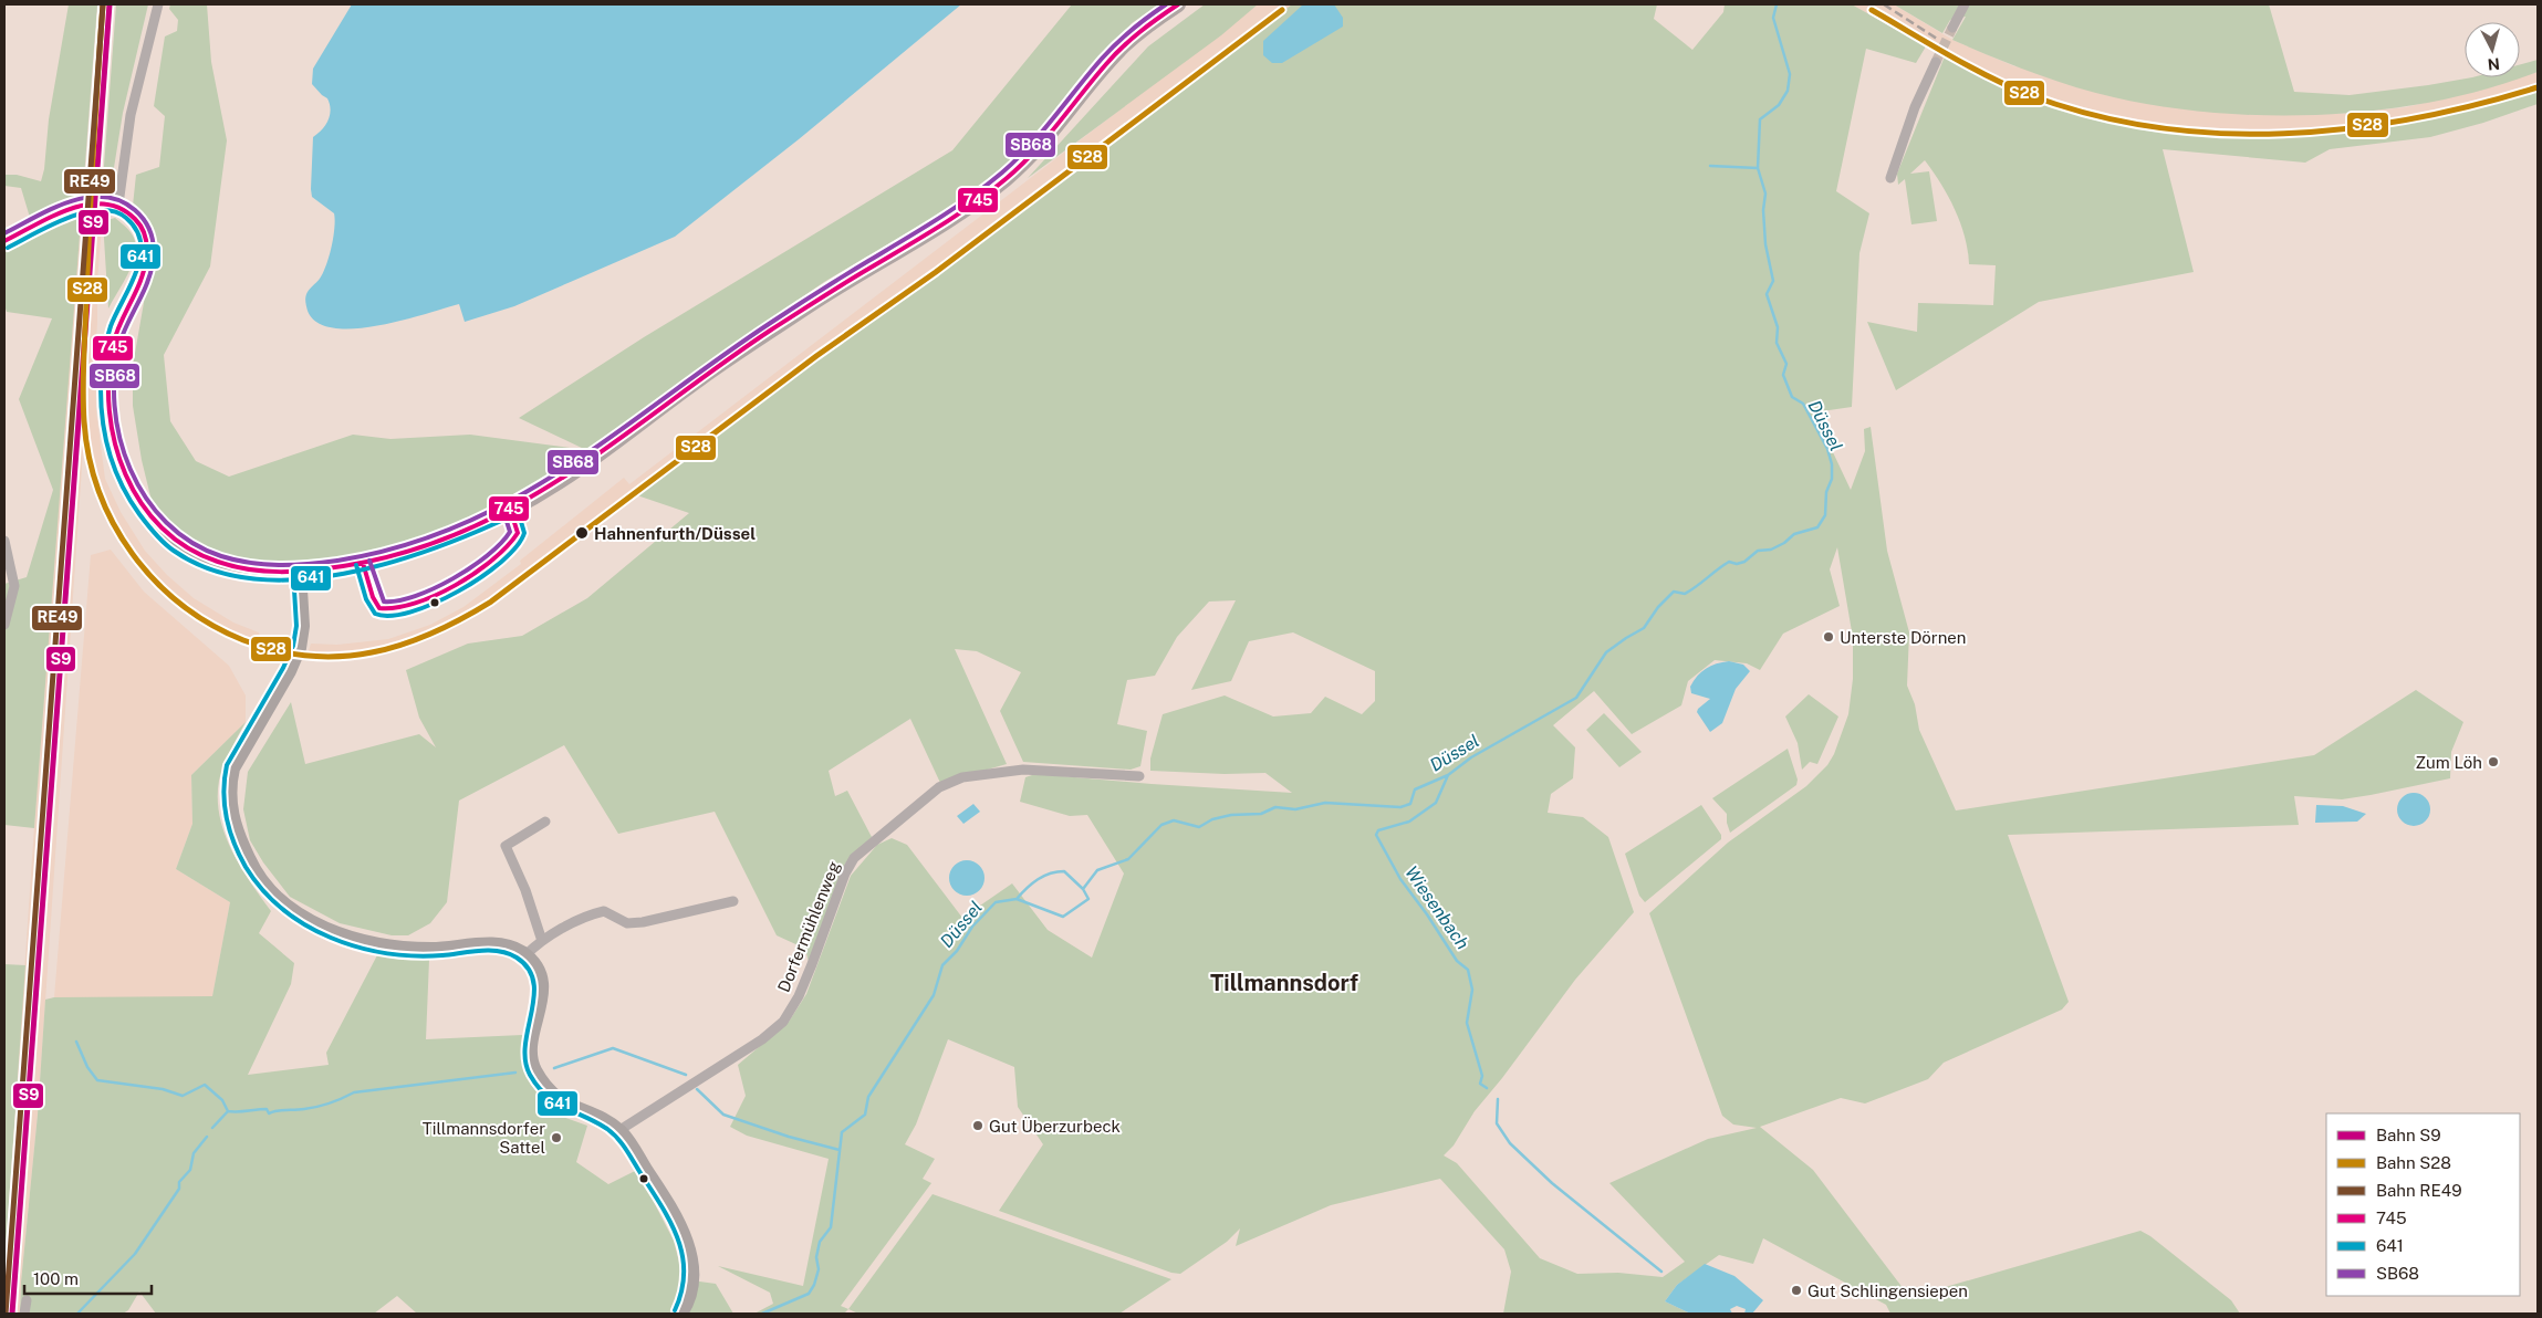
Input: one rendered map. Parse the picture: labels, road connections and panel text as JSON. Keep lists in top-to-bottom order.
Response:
{
  "streets": {
    "street": ["Dorfermühlenweg"]
  },
  "districts": ["Tillmannsdorf"],
  "water": ["Düssel", "Wiesenbach"],
  "places": [
    "Hahnenfurth/Düssel",
    "Unterste Dörnen",
    "Zum Löh",
    "Gut Überzurbeck",
    "Tillmannsdorfer Sattel",
    "Gut Schlingensiepen"
  ],
  "lines": [
    "rail line S9",
    "rail line S28",
    "rail line RE49",
    "transit line 745",
    "transit line SB68",
    "transit line 641"
  ],
  "legend": [
    "Bahn S9",
    "Bahn S28",
    "Bahn RE49",
    "745",
    "641",
    "SB68"
  ],
  "scale_bar": "100 m",
  "north": "bottom"
}
